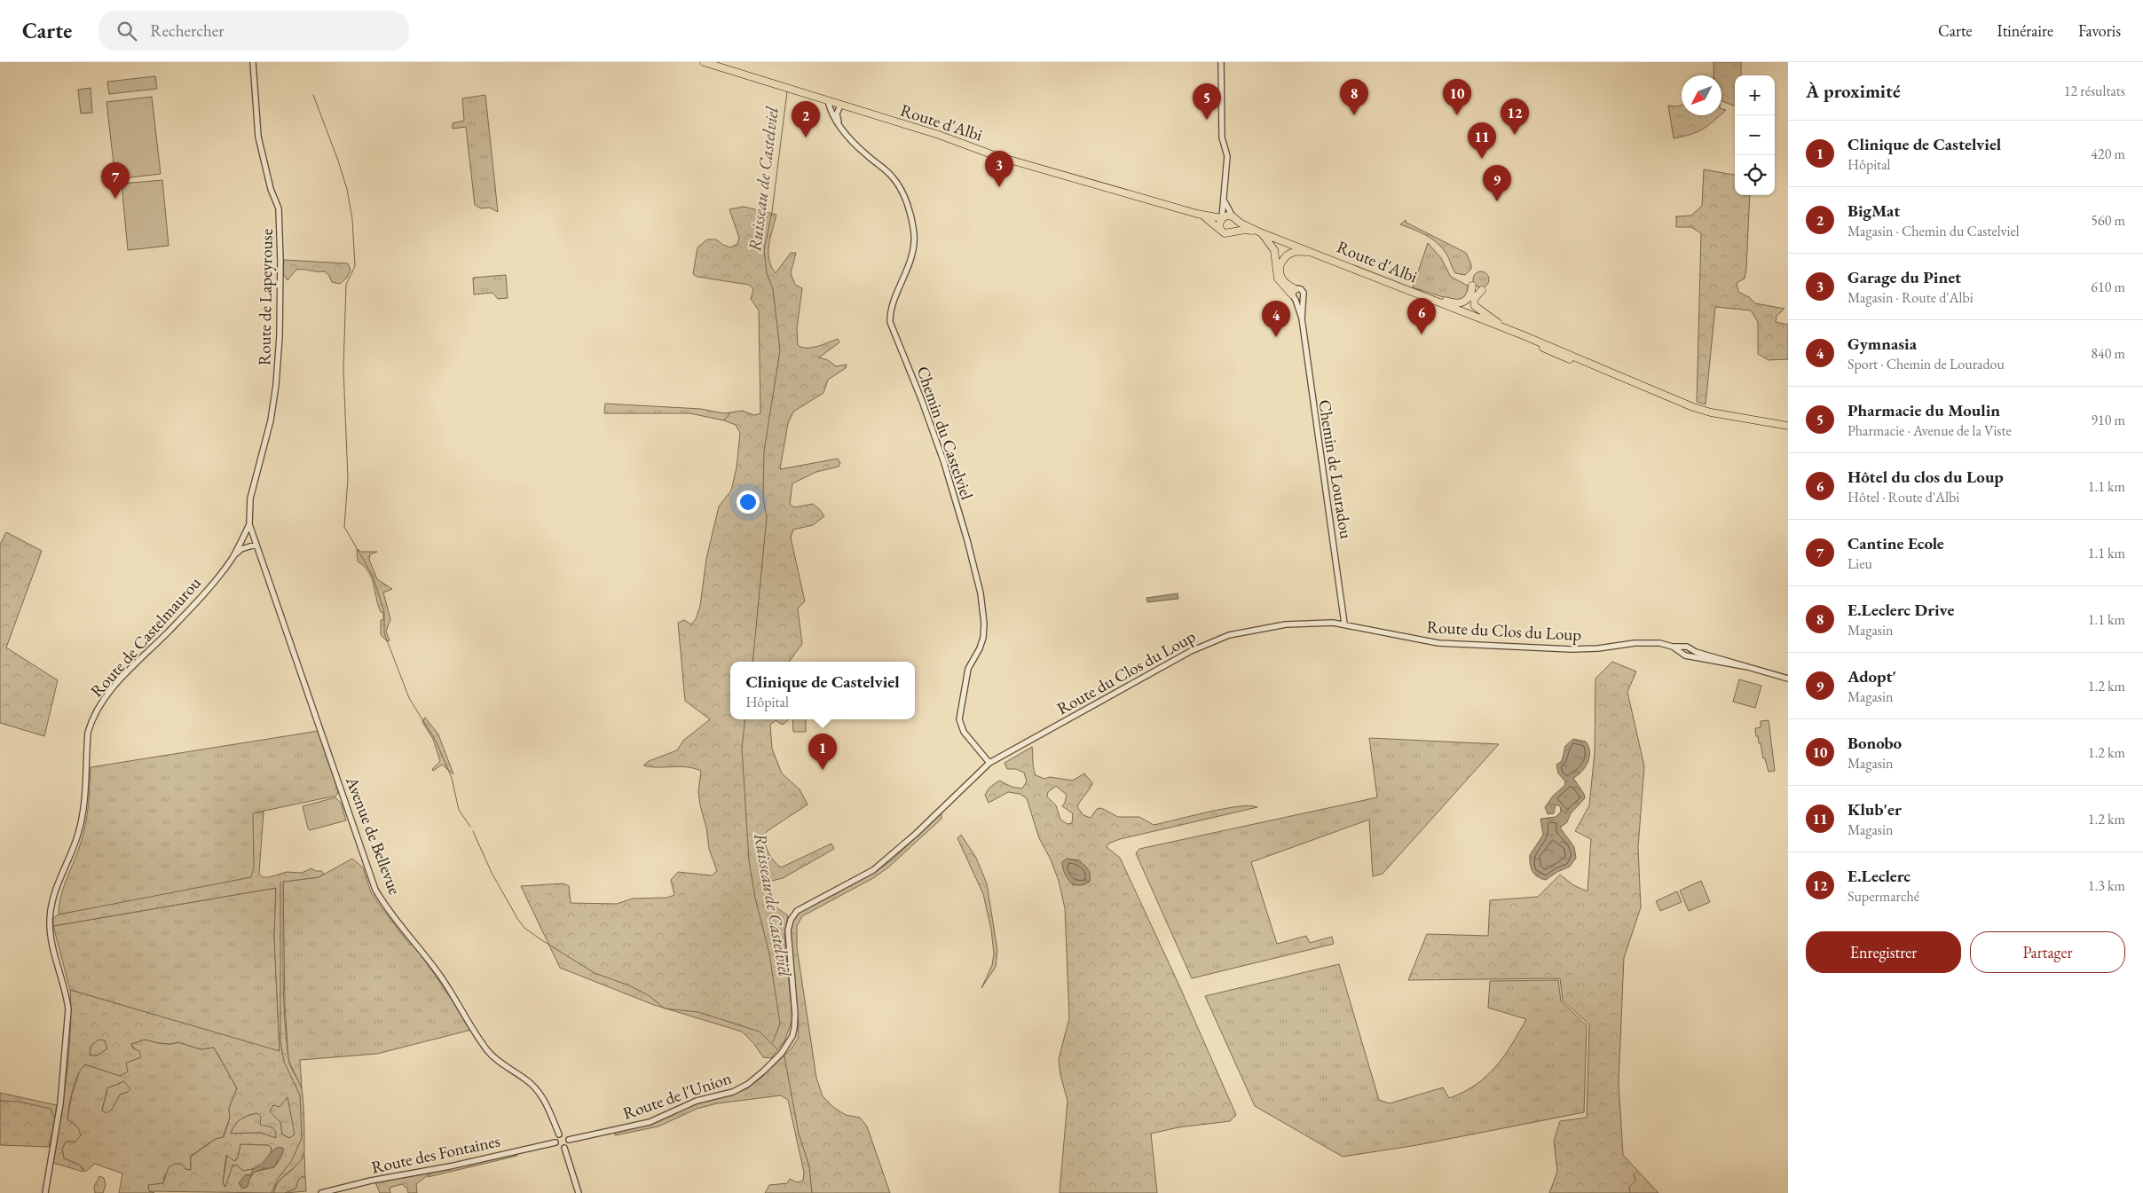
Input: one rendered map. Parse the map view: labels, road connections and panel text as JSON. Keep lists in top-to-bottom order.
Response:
{
  "streets": {
    "main road": ["Route d'Albi"],
    "street": [
      "Route de Lapeyrouse",
      "Chemin du Castelviel",
      "Chemin de Louradou",
      "Route du Clos du Loup",
      "Route de Castelmaurou",
      "Avenue de Bellevue",
      "Route de l'Union",
      "Route des Fontaines"
    ]
  },
  "crossings": [
    ["Route d'Albi", "Chemin du Castelviel"],
    ["Route de Lapeyrouse", "Route de Castelmaurou"],
    ["Route de Lapeyrouse", "Avenue de Bellevue"],
    ["Chemin du Castelviel", "Route du Clos du Loup"],
    ["Chemin de Louradou", "Route du Clos du Loup"],
    ["Route du Clos du Loup", "Route de l'Union"],
    ["Route de Castelmaurou", "Avenue de Bellevue"],
    ["Avenue de Bellevue", "Route de l'Union"],
    ["Avenue de Bellevue", "Route des Fontaines"],
    ["Route de l'Union", "Route des Fontaines"]
  ],
  "water": ["Ruisseau de Castelviel"],
  "north": "bottom left",
  "page": {
    "header": "Carte",
    "search": "Rechercher",
    "nav": ["Carte", "Itinéraire", "Favoris"],
    "heading": ["À proximité", "12 résultats"],
    "map_buttons": ["+", "−"],
    "pins": [
      "8",
      "10",
      "5",
      "12",
      "2",
      "11",
      "3",
      "7",
      "9",
      "6",
      "4",
      "1"
    ],
    "list": [
      {
        "mark": "1",
        "name": "Clinique de Castelviel",
        "note": "Hôpital",
        "value": "420 m"
      },
      {
        "mark": "2",
        "name": "BigMat",
        "note": "Magasin · Chemin du Castelviel",
        "value": "560 m"
      },
      {
        "mark": "3",
        "name": "Garage du Pinet",
        "note": "Magasin · Route d'Albi",
        "value": "610 m"
      },
      {
        "mark": "4",
        "name": "Gymnasia",
        "note": "Sport · Chemin de Louradou",
        "value": "840 m"
      },
      {
        "mark": "5",
        "name": "Pharmacie du Moulin",
        "note": "Pharmacie · Avenue de la Viste",
        "value": "910 m"
      },
      {
        "mark": "6",
        "name": "Hôtel du clos du Loup",
        "note": "Hôtel · Route d'Albi",
        "value": "1.1 km"
      },
      {
        "mark": "7",
        "name": "Cantine Ecole",
        "note": "Lieu",
        "value": "1.1 km"
      },
      {
        "mark": "8",
        "name": "E.Leclerc Drive",
        "note": "Magasin",
        "value": "1.1 km"
      },
      {
        "mark": "9",
        "name": "Adopt'",
        "note": "Magasin",
        "value": "1.2 km"
      },
      {
        "mark": "10",
        "name": "Bonobo",
        "note": "Magasin",
        "value": "1.2 km"
      },
      {
        "mark": "11",
        "name": "Klub'er",
        "note": "Magasin",
        "value": "1.2 km"
      },
      {
        "mark": "12",
        "name": "E.Leclerc",
        "note": "Supermarché",
        "value": "1.3 km"
      }
    ],
    "popup": ["Clinique de Castelviel", "Hôpital"],
    "buttons": ["Enregistrer", "Partager"]
  }
}
